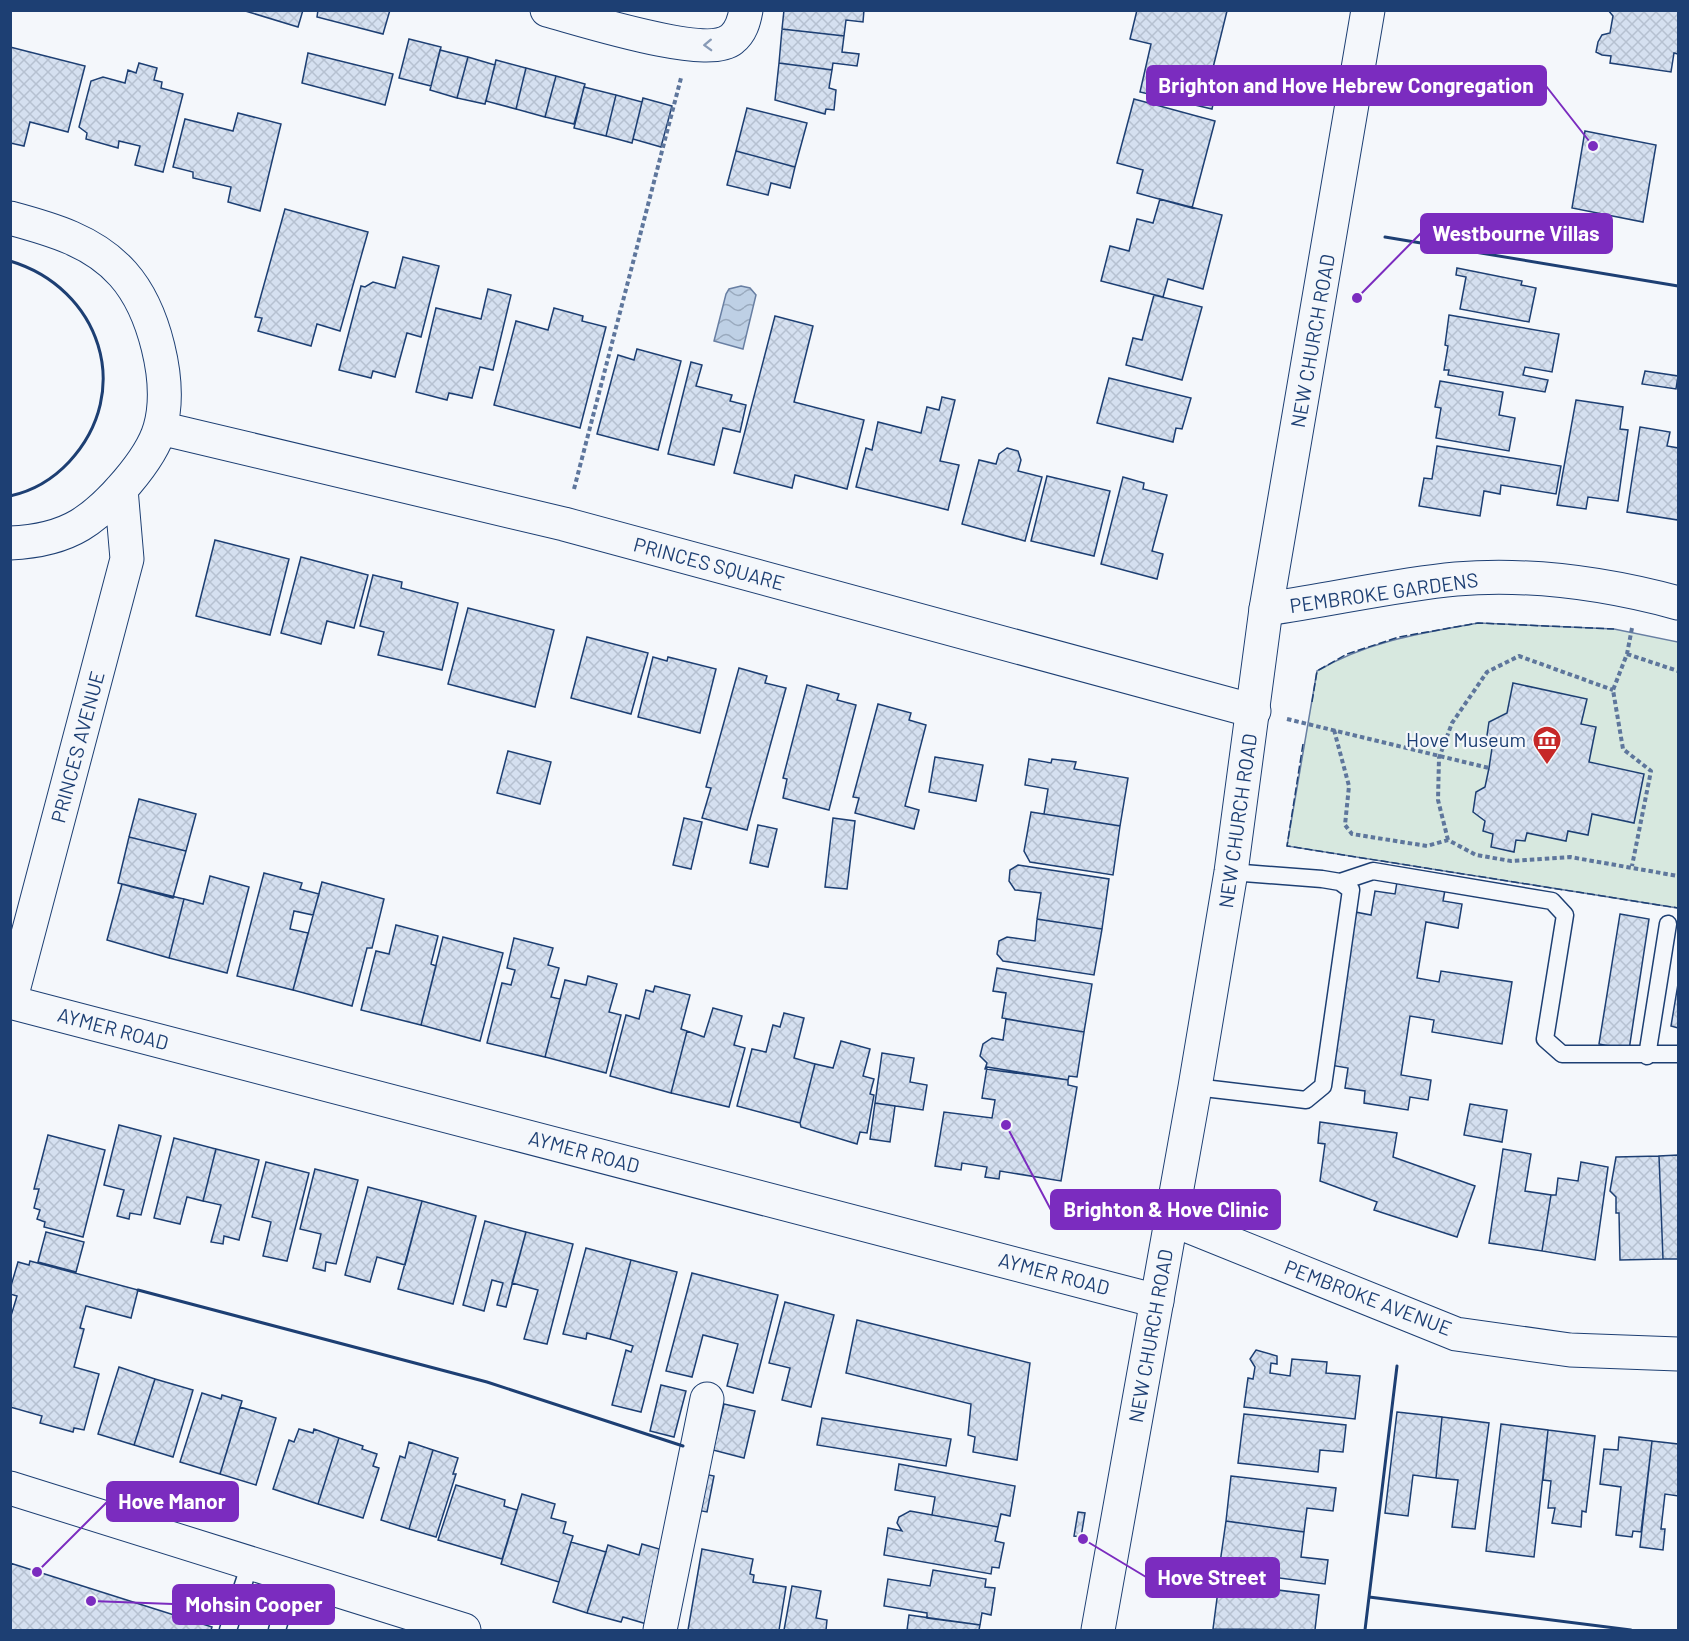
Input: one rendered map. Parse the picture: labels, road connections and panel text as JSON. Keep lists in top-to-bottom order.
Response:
{
  "streets": {
    "street": [
      "NEW CHURCH ROAD",
      "PRINCES SQUARE",
      "PEMBROKE GARDENS",
      "PRINCES AVENUE",
      "AYMER ROAD",
      "PEMBROKE AVENUE"
    ]
  },
  "crossings": [
    ["NEW CHURCH ROAD", "PRINCES SQUARE"],
    ["NEW CHURCH ROAD", "PEMBROKE GARDENS"],
    ["NEW CHURCH ROAD", "AYMER ROAD"],
    ["NEW CHURCH ROAD", "PEMBROKE AVENUE"],
    ["PRINCES AVENUE", "AYMER ROAD"]
  ],
  "places": {
    "other": [
      "Brighton and Hove Hebrew Congregation",
      "Westbourne Villas",
      "Brighton & Hove Clinic",
      "Hove Street",
      "Hove Manor",
      "Mohsin Cooper"
    ],
    "museum": ["Hove Museum"]
  }
}
